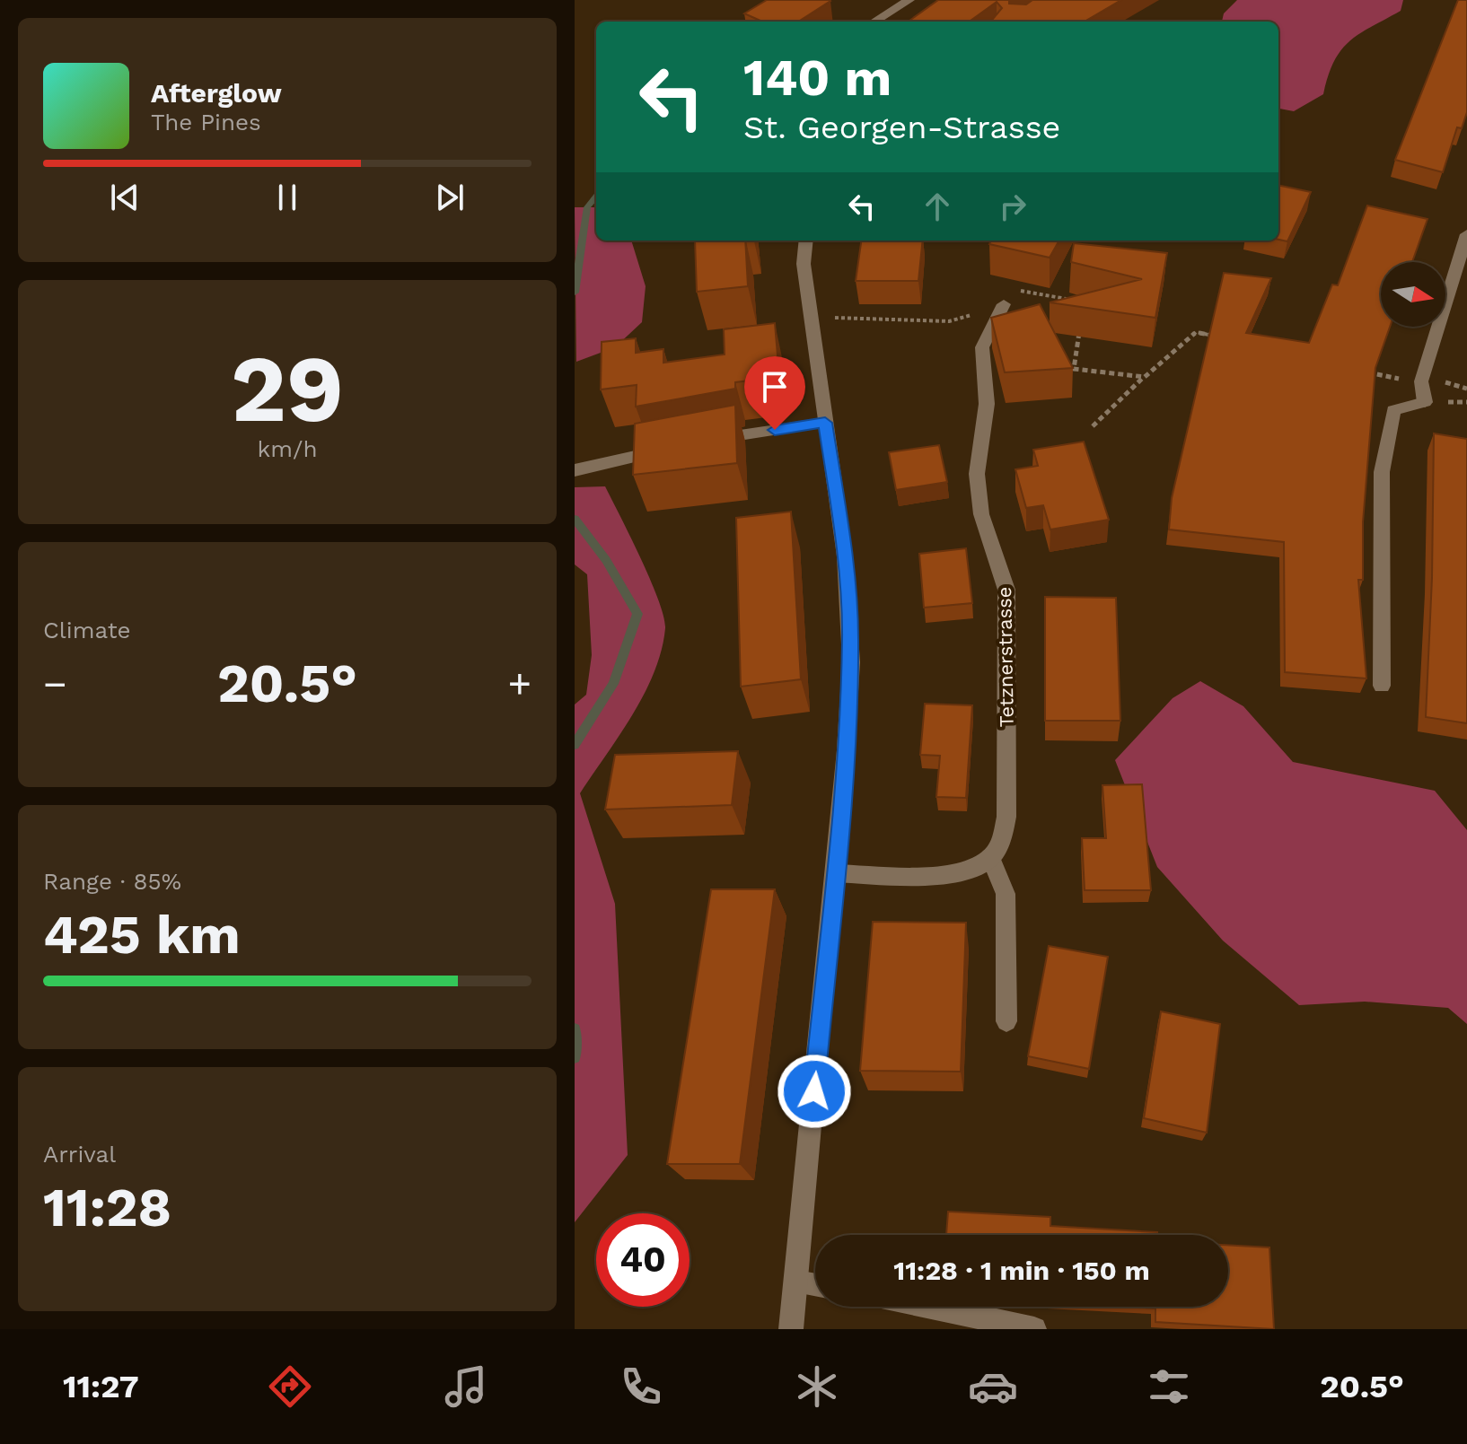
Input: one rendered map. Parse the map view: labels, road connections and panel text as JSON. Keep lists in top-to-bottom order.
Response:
{
  "streets": {
    "street": ["Tetznerstrasse"]
  },
  "north": "right",
  "page": {
    "turn": ["140 m", "St. Georgen-Strasse"],
    "song": ["Afterglow", "The Pines"],
    "tile": [
      ["29", "km/h"],
      "Climate",
      ["Range · 85%", "425 km"],
      ["Arrival", "11:28"]
    ],
    "heat": ["−", "20.5°", "+"],
    "limit": "40",
    "trip": "11:28 · 1 min · 150 m",
    "tabs": ["11:27", "20.5°"]
  }
}
